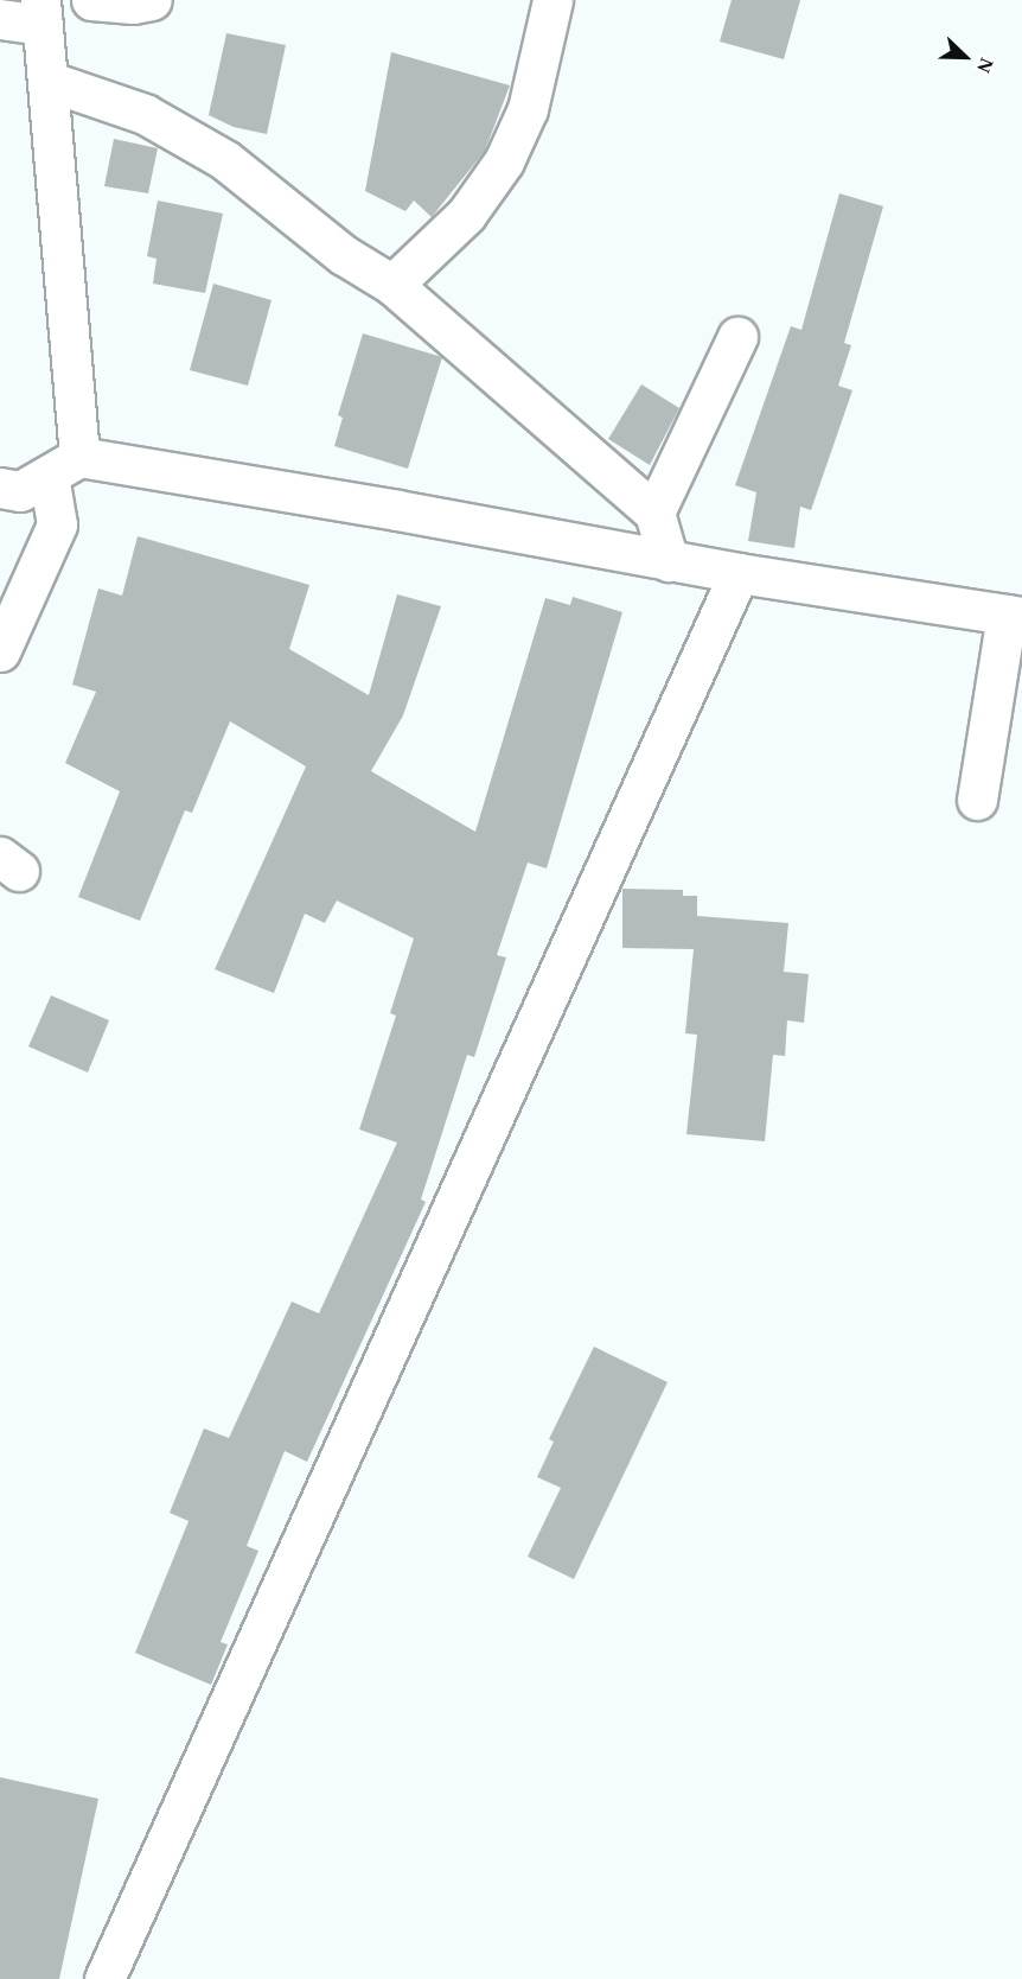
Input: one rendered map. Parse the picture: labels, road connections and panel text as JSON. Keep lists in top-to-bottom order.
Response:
{
  "north": "bottom right"
}
